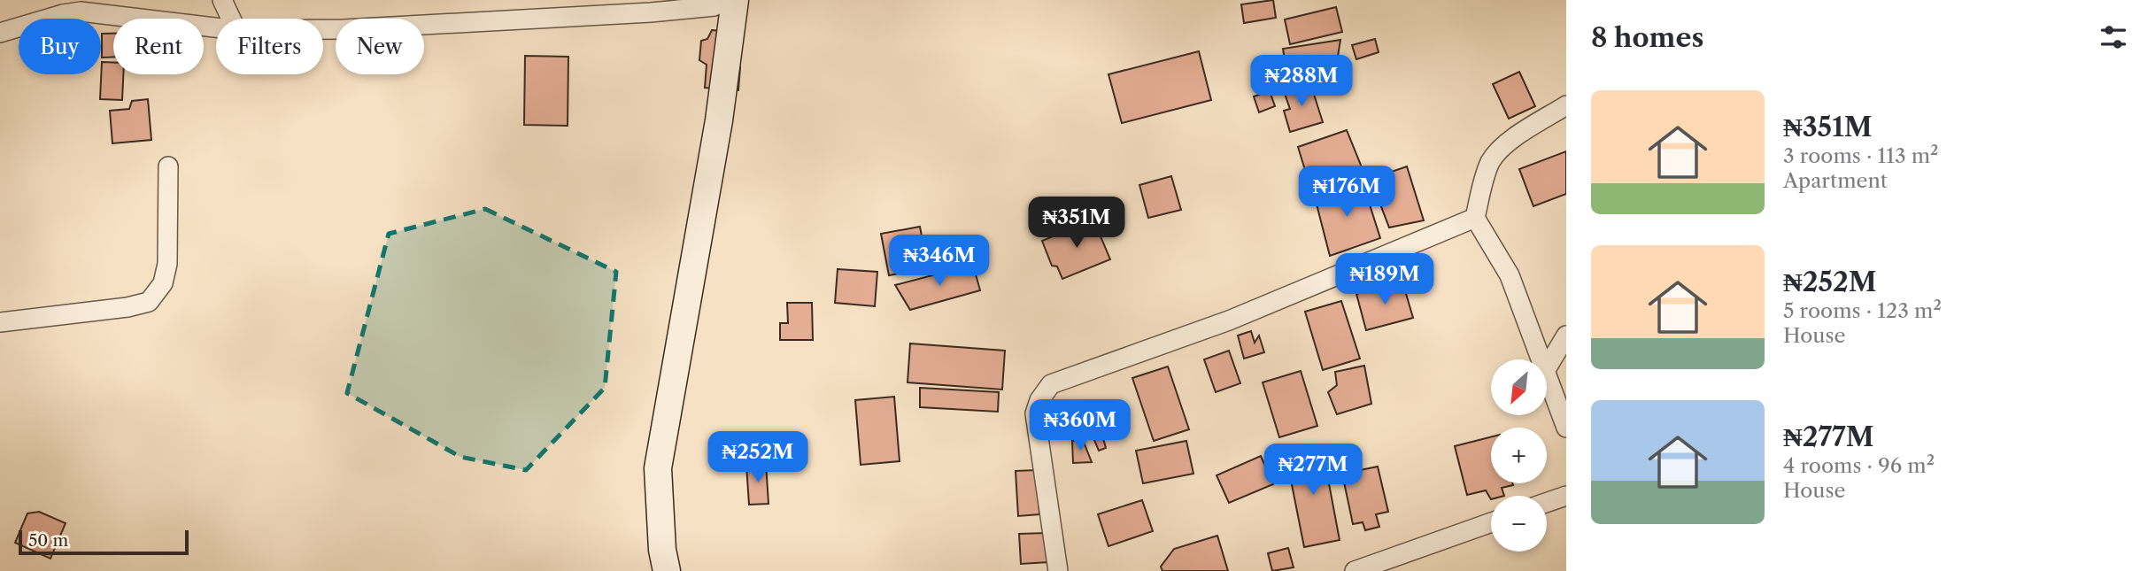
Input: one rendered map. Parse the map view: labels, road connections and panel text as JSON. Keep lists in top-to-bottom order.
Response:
{
  "scale_bar": "50 m",
  "north": "bottom left",
  "page": {
    "heading": "8 homes",
    "chip": [
      "Buy",
      "Rent",
      "Filters",
      "New"
    ],
    "price": [
      "₦288M",
      "₦176M",
      "₦351M",
      "₦346M",
      "₦189M",
      "₦360M",
      "₦252M",
      "₦277M"
    ],
    "list": [
      {
        "name": "₦351M",
        "note": "3 rooms · 113 m² · Apartment"
      },
      {
        "name": "₦252M",
        "note": "5 rooms · 123 m² · House"
      },
      {
        "name": "₦277M",
        "note": "4 rooms · 96 m² · House"
      }
    ],
    "map_buttons": ["+", "−"],
    "scale": "50 m"
  }
}
